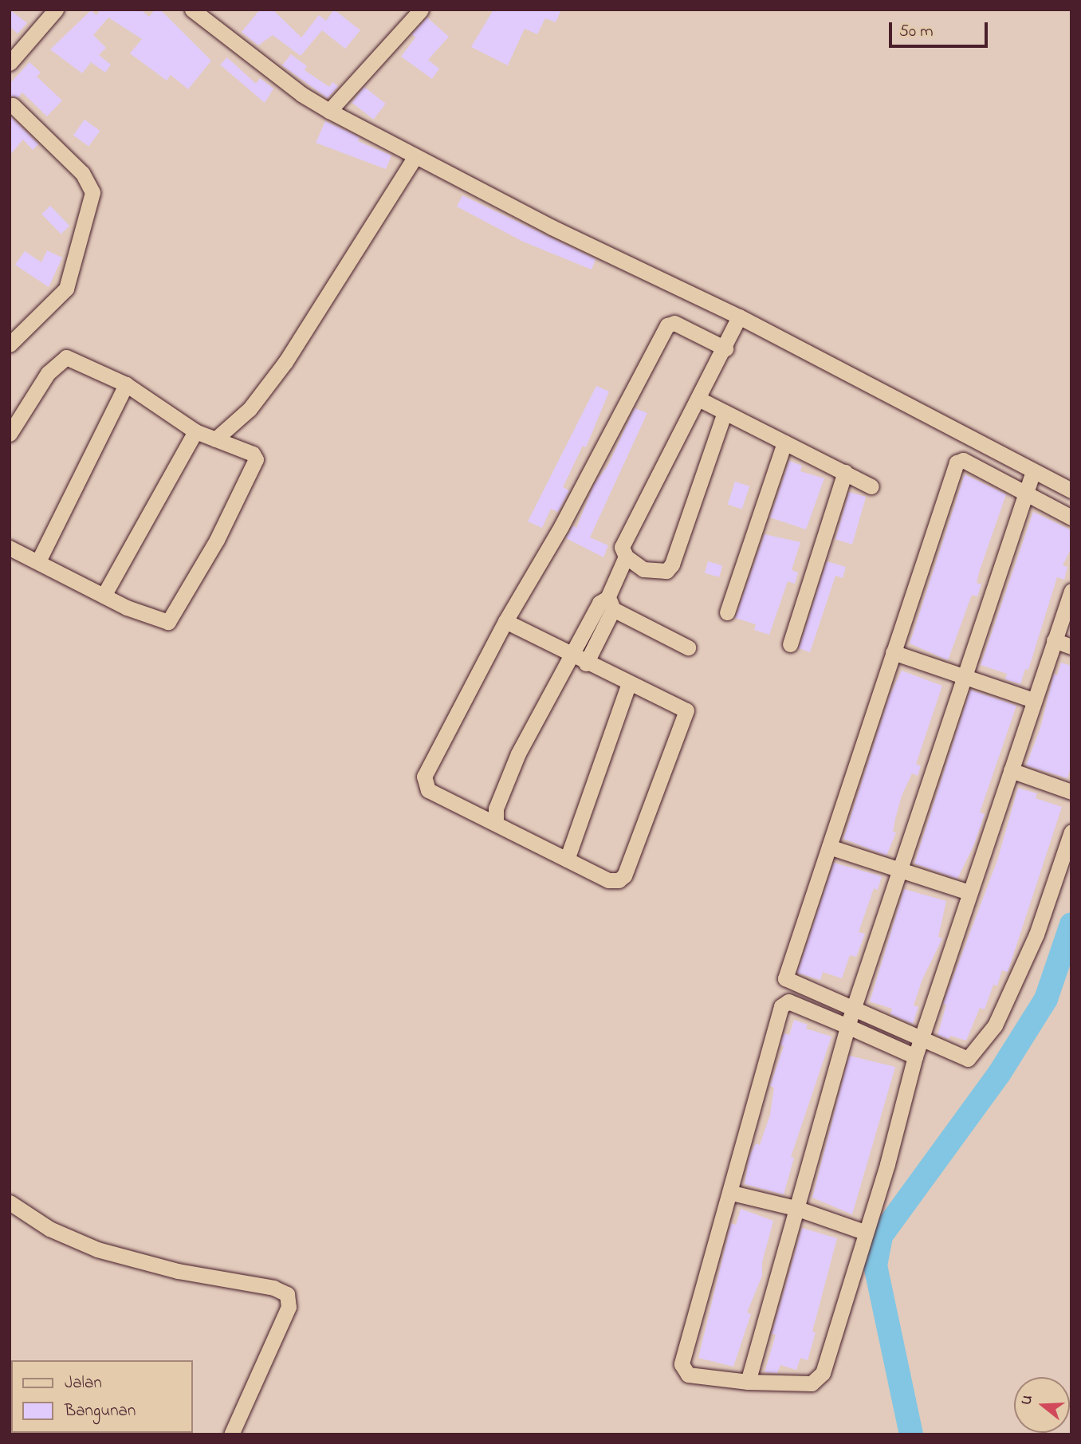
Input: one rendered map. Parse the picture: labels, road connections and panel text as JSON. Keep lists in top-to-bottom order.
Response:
{
  "legend": ["Jalan", "Bangunan"],
  "scale_bar": "50 m",
  "north": "left"
}
